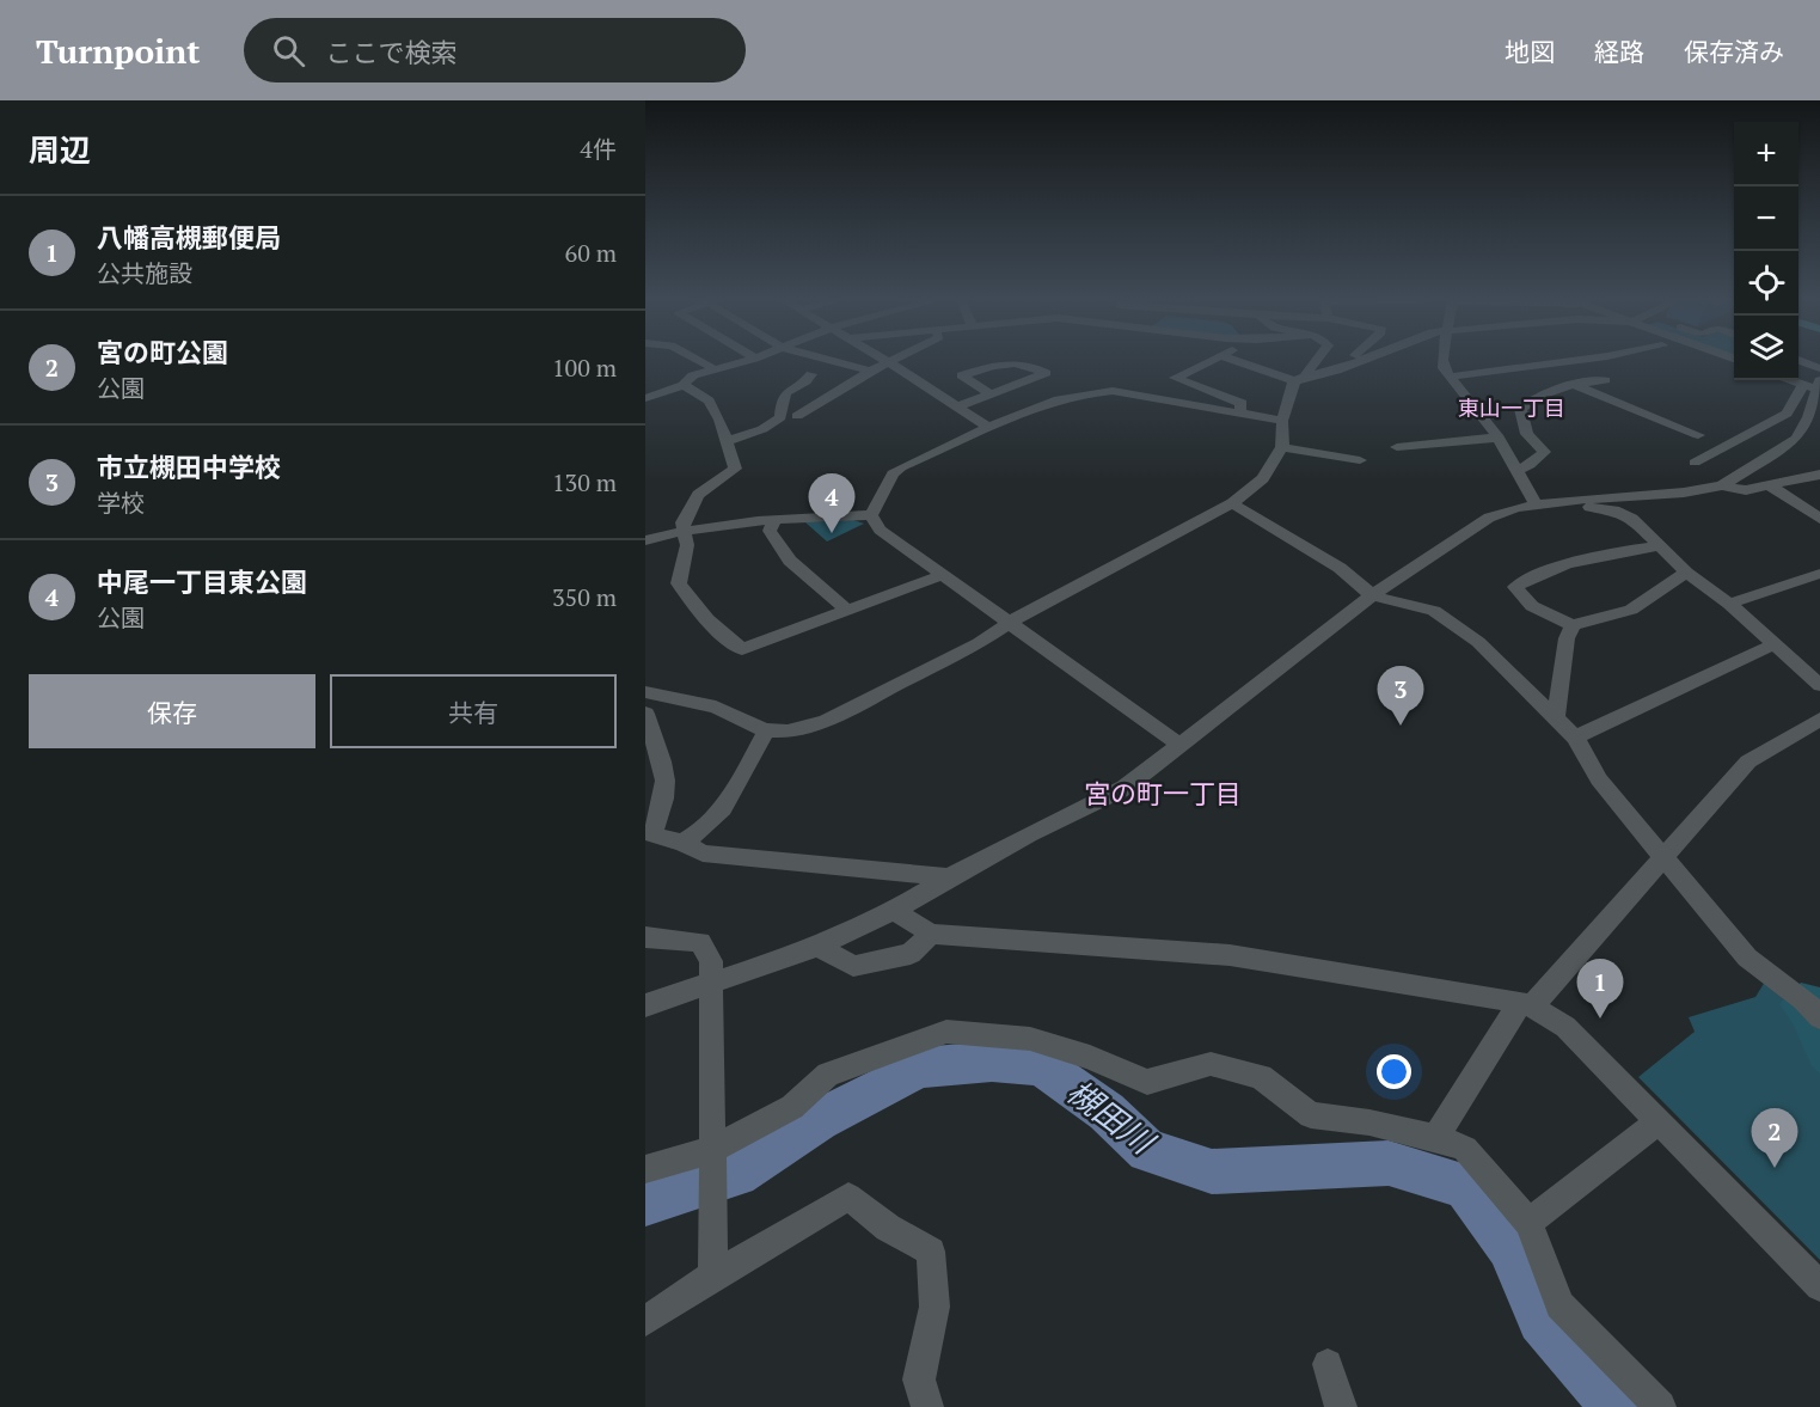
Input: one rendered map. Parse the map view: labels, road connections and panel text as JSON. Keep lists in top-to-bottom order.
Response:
{
  "districts": ["東山一丁目", "宮の町一丁目"],
  "water": ["槻田川"],
  "page": {
    "header": "Turnpoint",
    "search": "ここで検索",
    "nav": ["地図", "経路", "保存済み"],
    "heading": ["周辺", "4件"],
    "map_buttons": ["+", "−"],
    "list": [
      {
        "mark": "1",
        "name": "八幡高槻郵便局",
        "note": "公共施設",
        "value": "60 m"
      },
      {
        "mark": "2",
        "name": "宮の町公園",
        "note": "公園",
        "value": "100 m"
      },
      {
        "mark": "3",
        "name": "市立槻田中学校",
        "note": "学校",
        "value": "130 m"
      },
      {
        "mark": "4",
        "name": "中尾一丁目東公園",
        "note": "公園",
        "value": "350 m"
      }
    ],
    "pins": [
      "4",
      "3",
      "1",
      "2"
    ],
    "buttons": ["保存", "共有"]
  }
}
